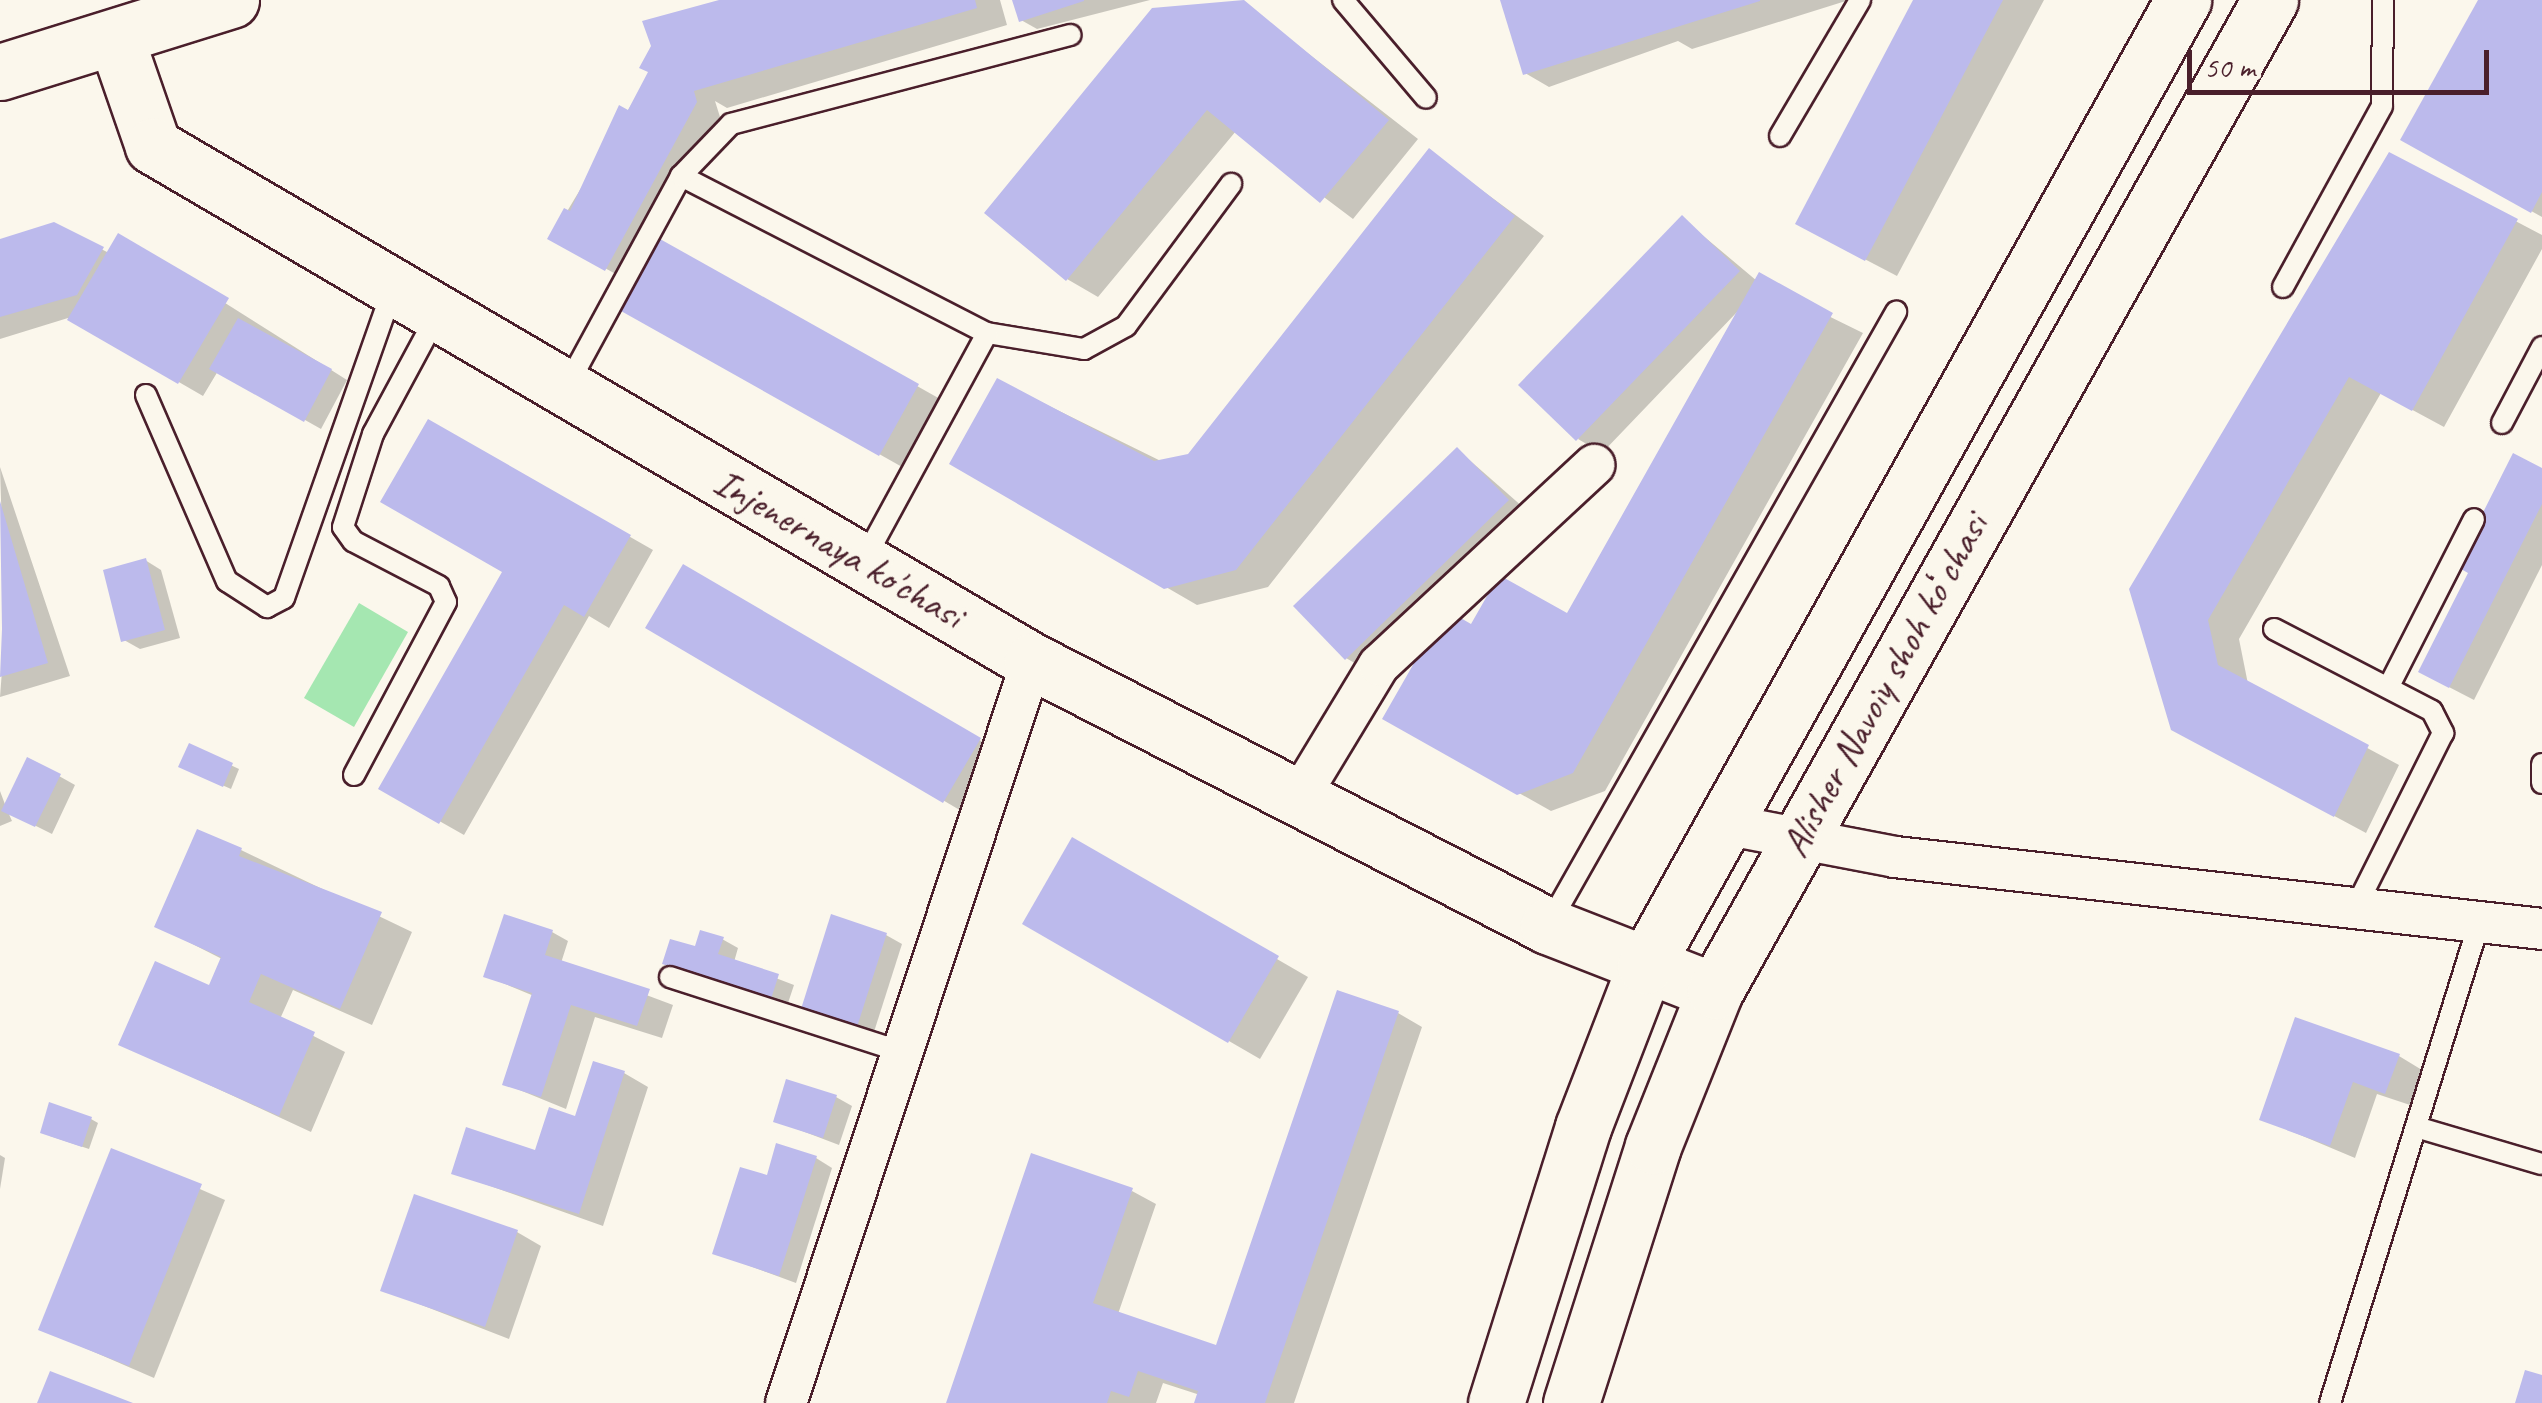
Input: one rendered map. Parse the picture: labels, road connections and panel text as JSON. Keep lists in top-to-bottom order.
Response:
{
  "streets": {
    "main road": ["Injenernaya ko'chasi", "Alisher Navoiy shoh koʻchasi"]
  },
  "crossings": [
    ["Injenernaya ko'chasi", "Alisher Navoiy shoh koʻchasi"]
  ],
  "scale_bar": "50 m"
}
